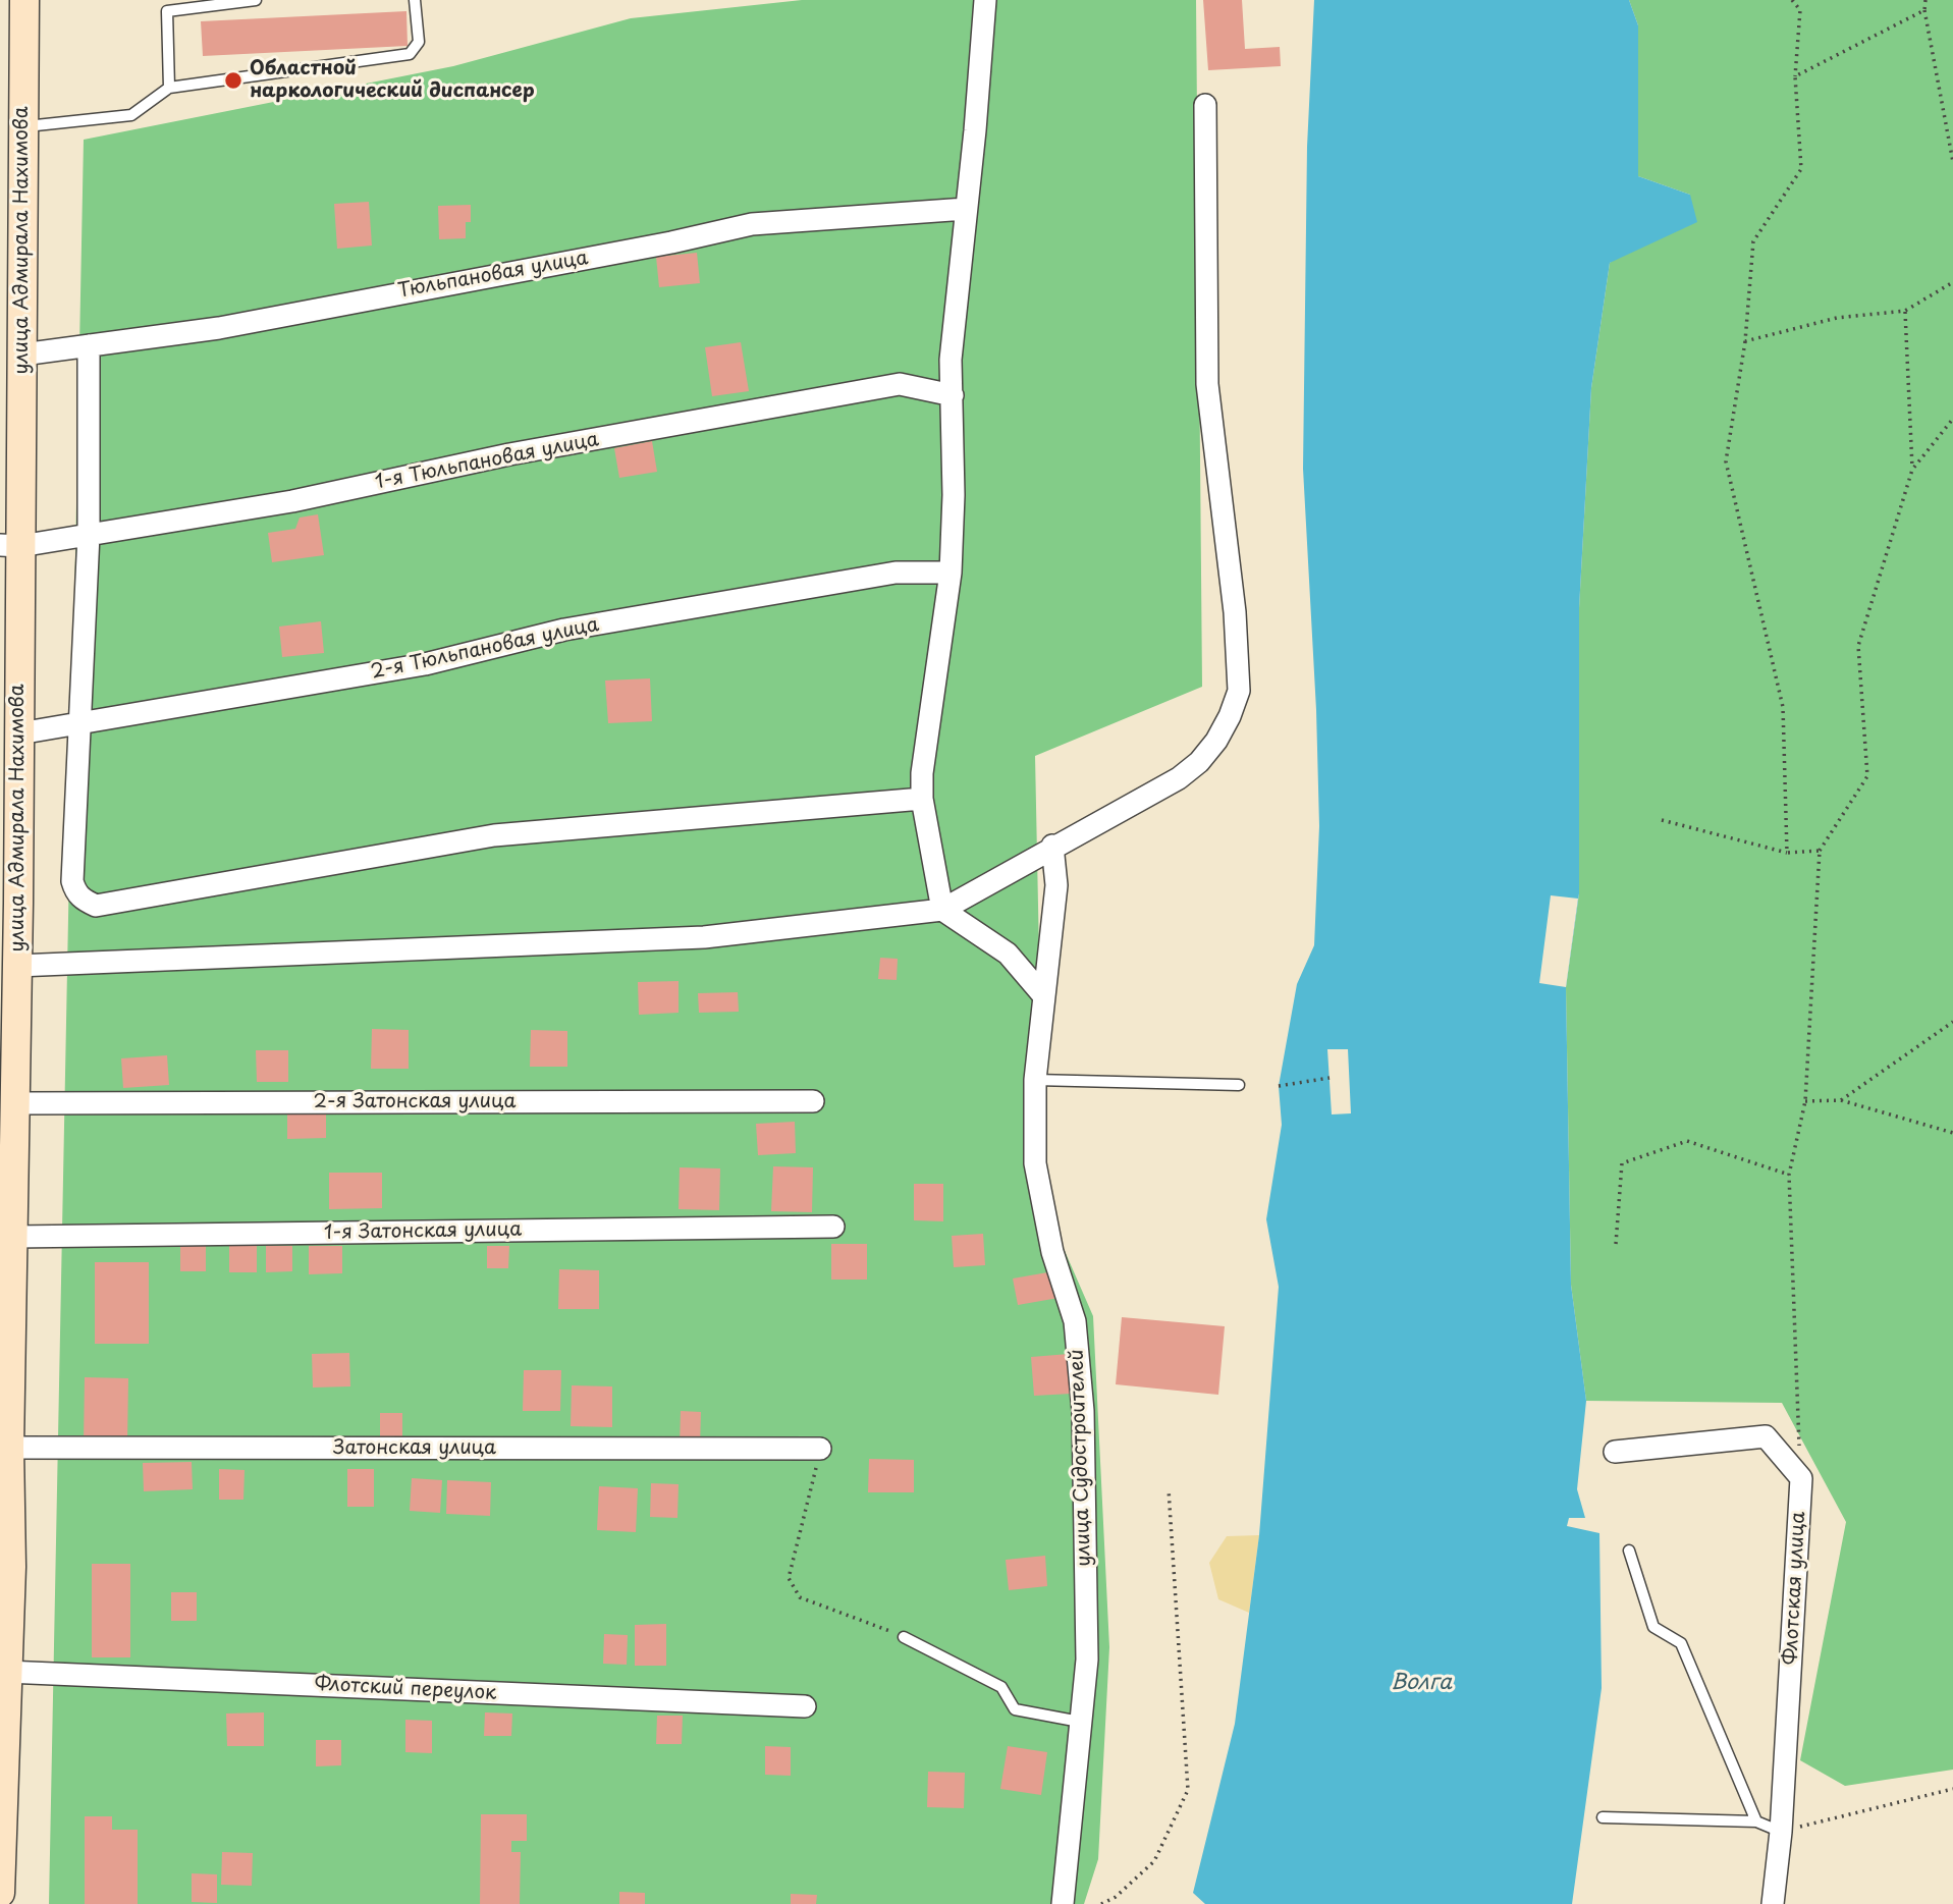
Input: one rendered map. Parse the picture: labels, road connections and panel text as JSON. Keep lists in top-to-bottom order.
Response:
{
  "streets": {
    "main road": ["улица Адмирала Нахимова"],
    "street": [
      "Тюльпановая улица",
      "1-я Тюльпановая улица",
      "2-я Тюльпановая улица",
      "2-я Затонская улица",
      "1-я Затонская улица",
      "Затонская улица",
      "улица Судостроителей",
      "Флотская улица",
      "Флотский переулок"
    ]
  },
  "crossings": [
    ["улица Адмирала Нахимова", "Тюльпановая улица"],
    ["улица Адмирала Нахимова", "1-я Тюльпановая улица"],
    ["улица Адмирала Нахимова", "2-я Тюльпановая улица"],
    ["улица Адмирала Нахимова", "2-я Затонская улица"],
    ["улица Адмирала Нахимова", "1-я Затонская улица"],
    ["улица Адмирала Нахимова", "Затонская улица"],
    ["улица Адмирала Нахимова", "Флотский переулок"]
  ],
  "water": ["Волга"],
  "places": ["Областной наркологический диспансер"]
}
